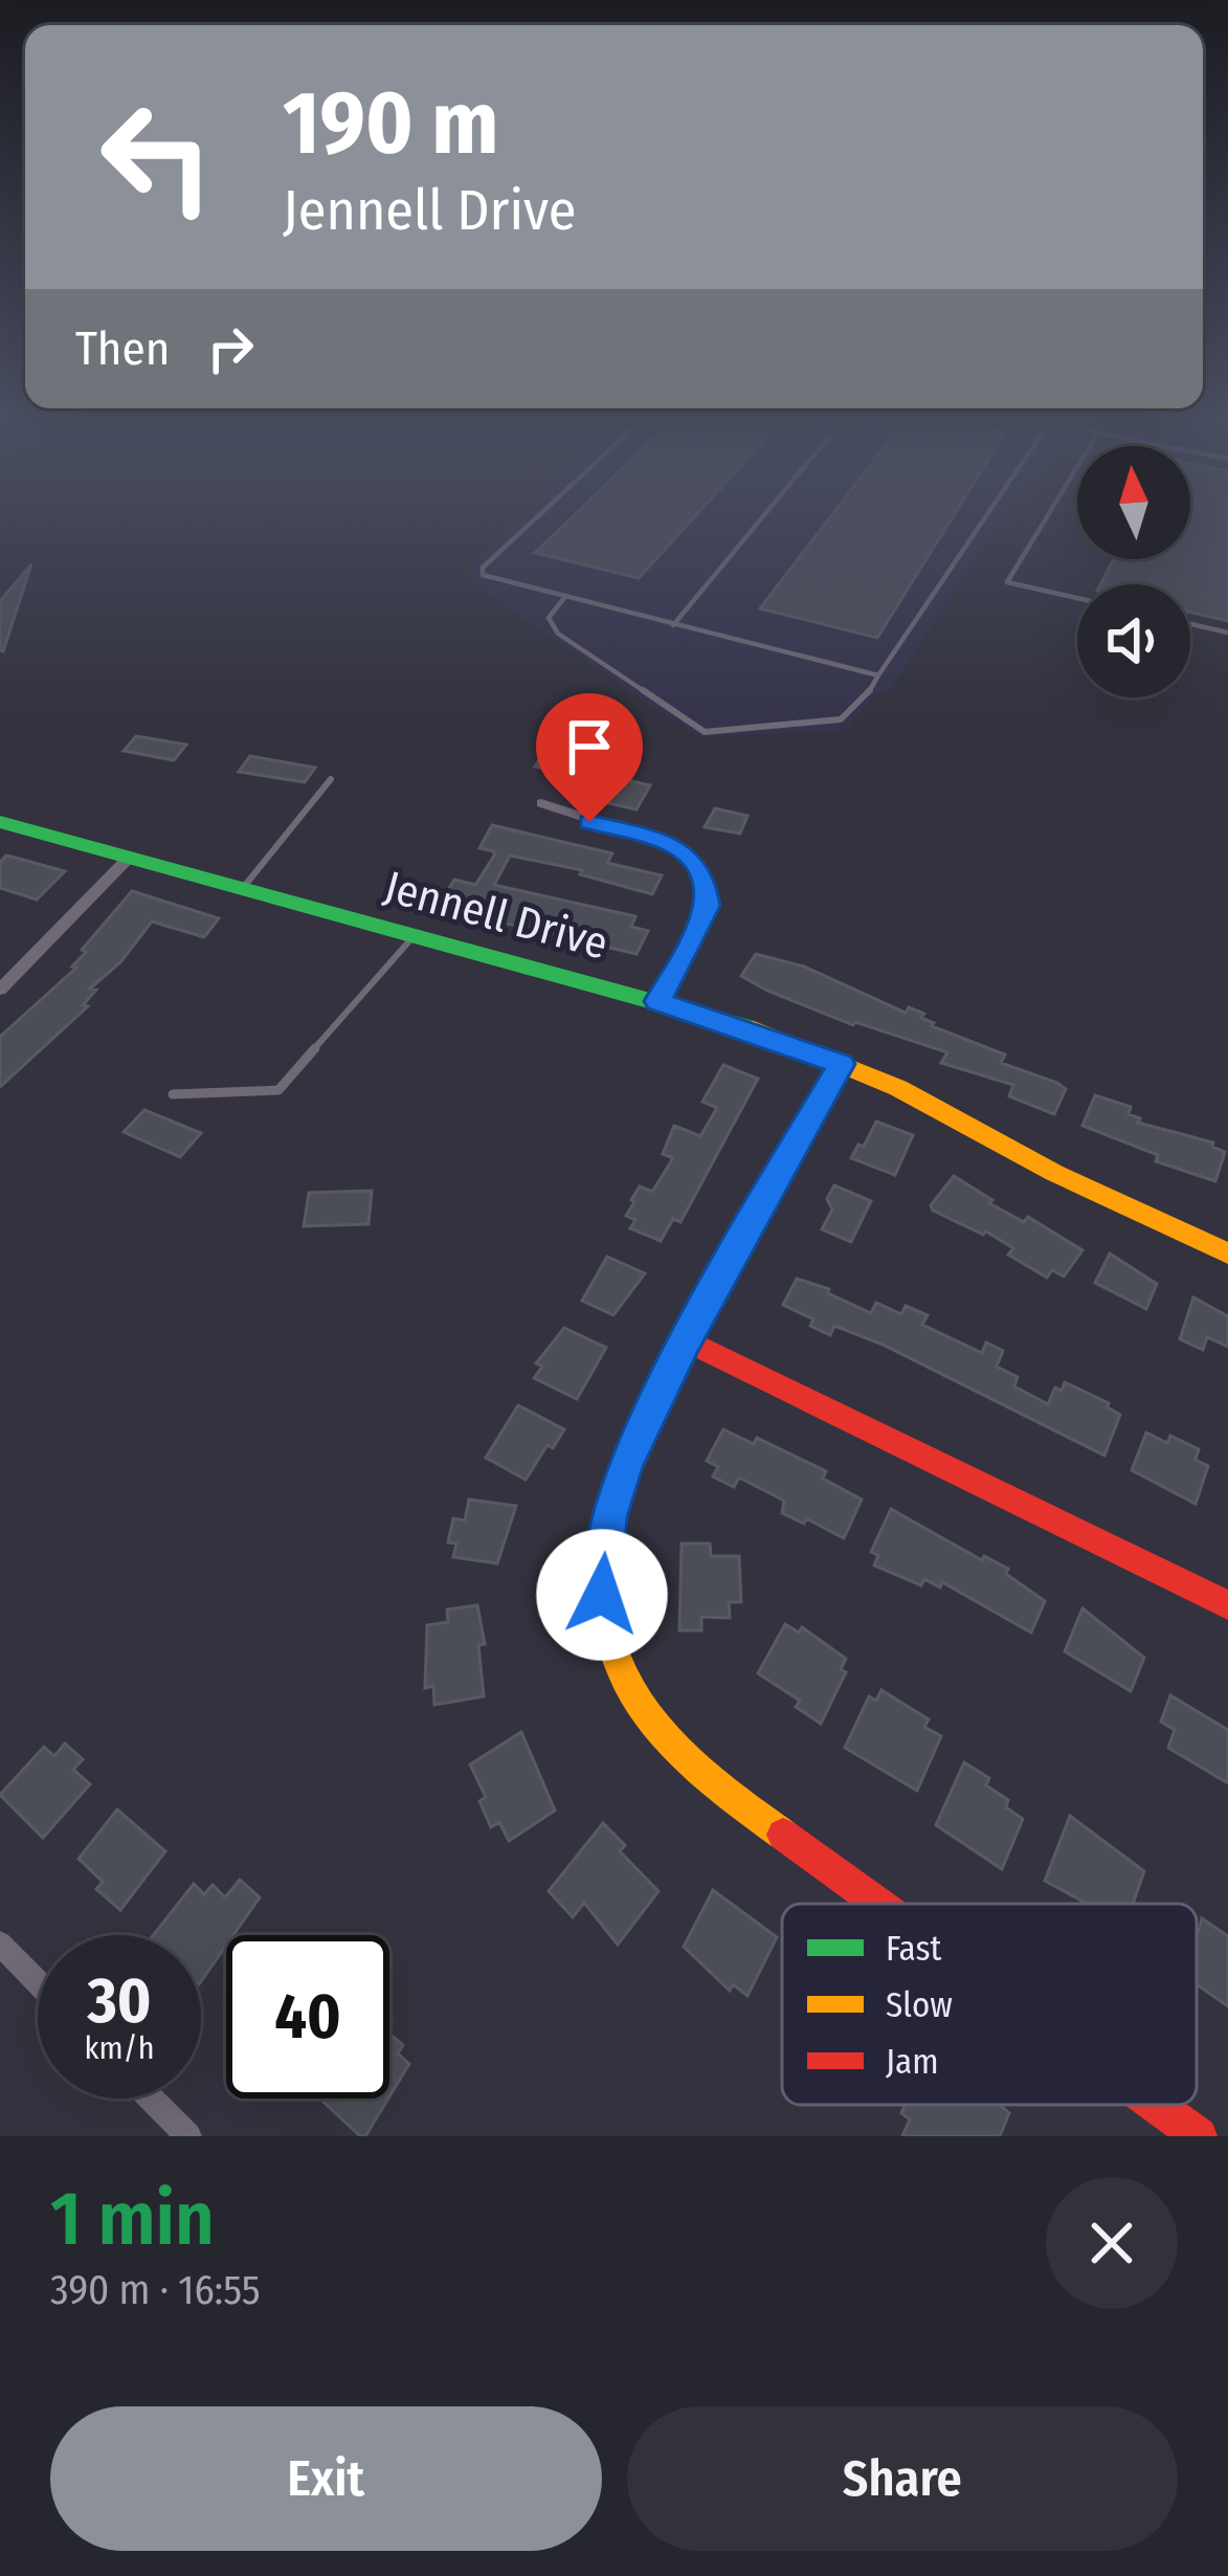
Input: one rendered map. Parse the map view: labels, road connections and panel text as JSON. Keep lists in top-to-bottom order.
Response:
{
  "streets": {
    "street": ["Jennell Drive"]
  },
  "legend": ["Fast", "Slow", "Jam"],
  "north": "top",
  "page": {
    "turn": ["190 m", "Jennell Drive"],
    "then": "Then",
    "speed": "30 km/h",
    "limit": "40",
    "heading": ["1 min", "390 m · 16:55"],
    "buttons": ["Exit", "Share"]
  }
}
